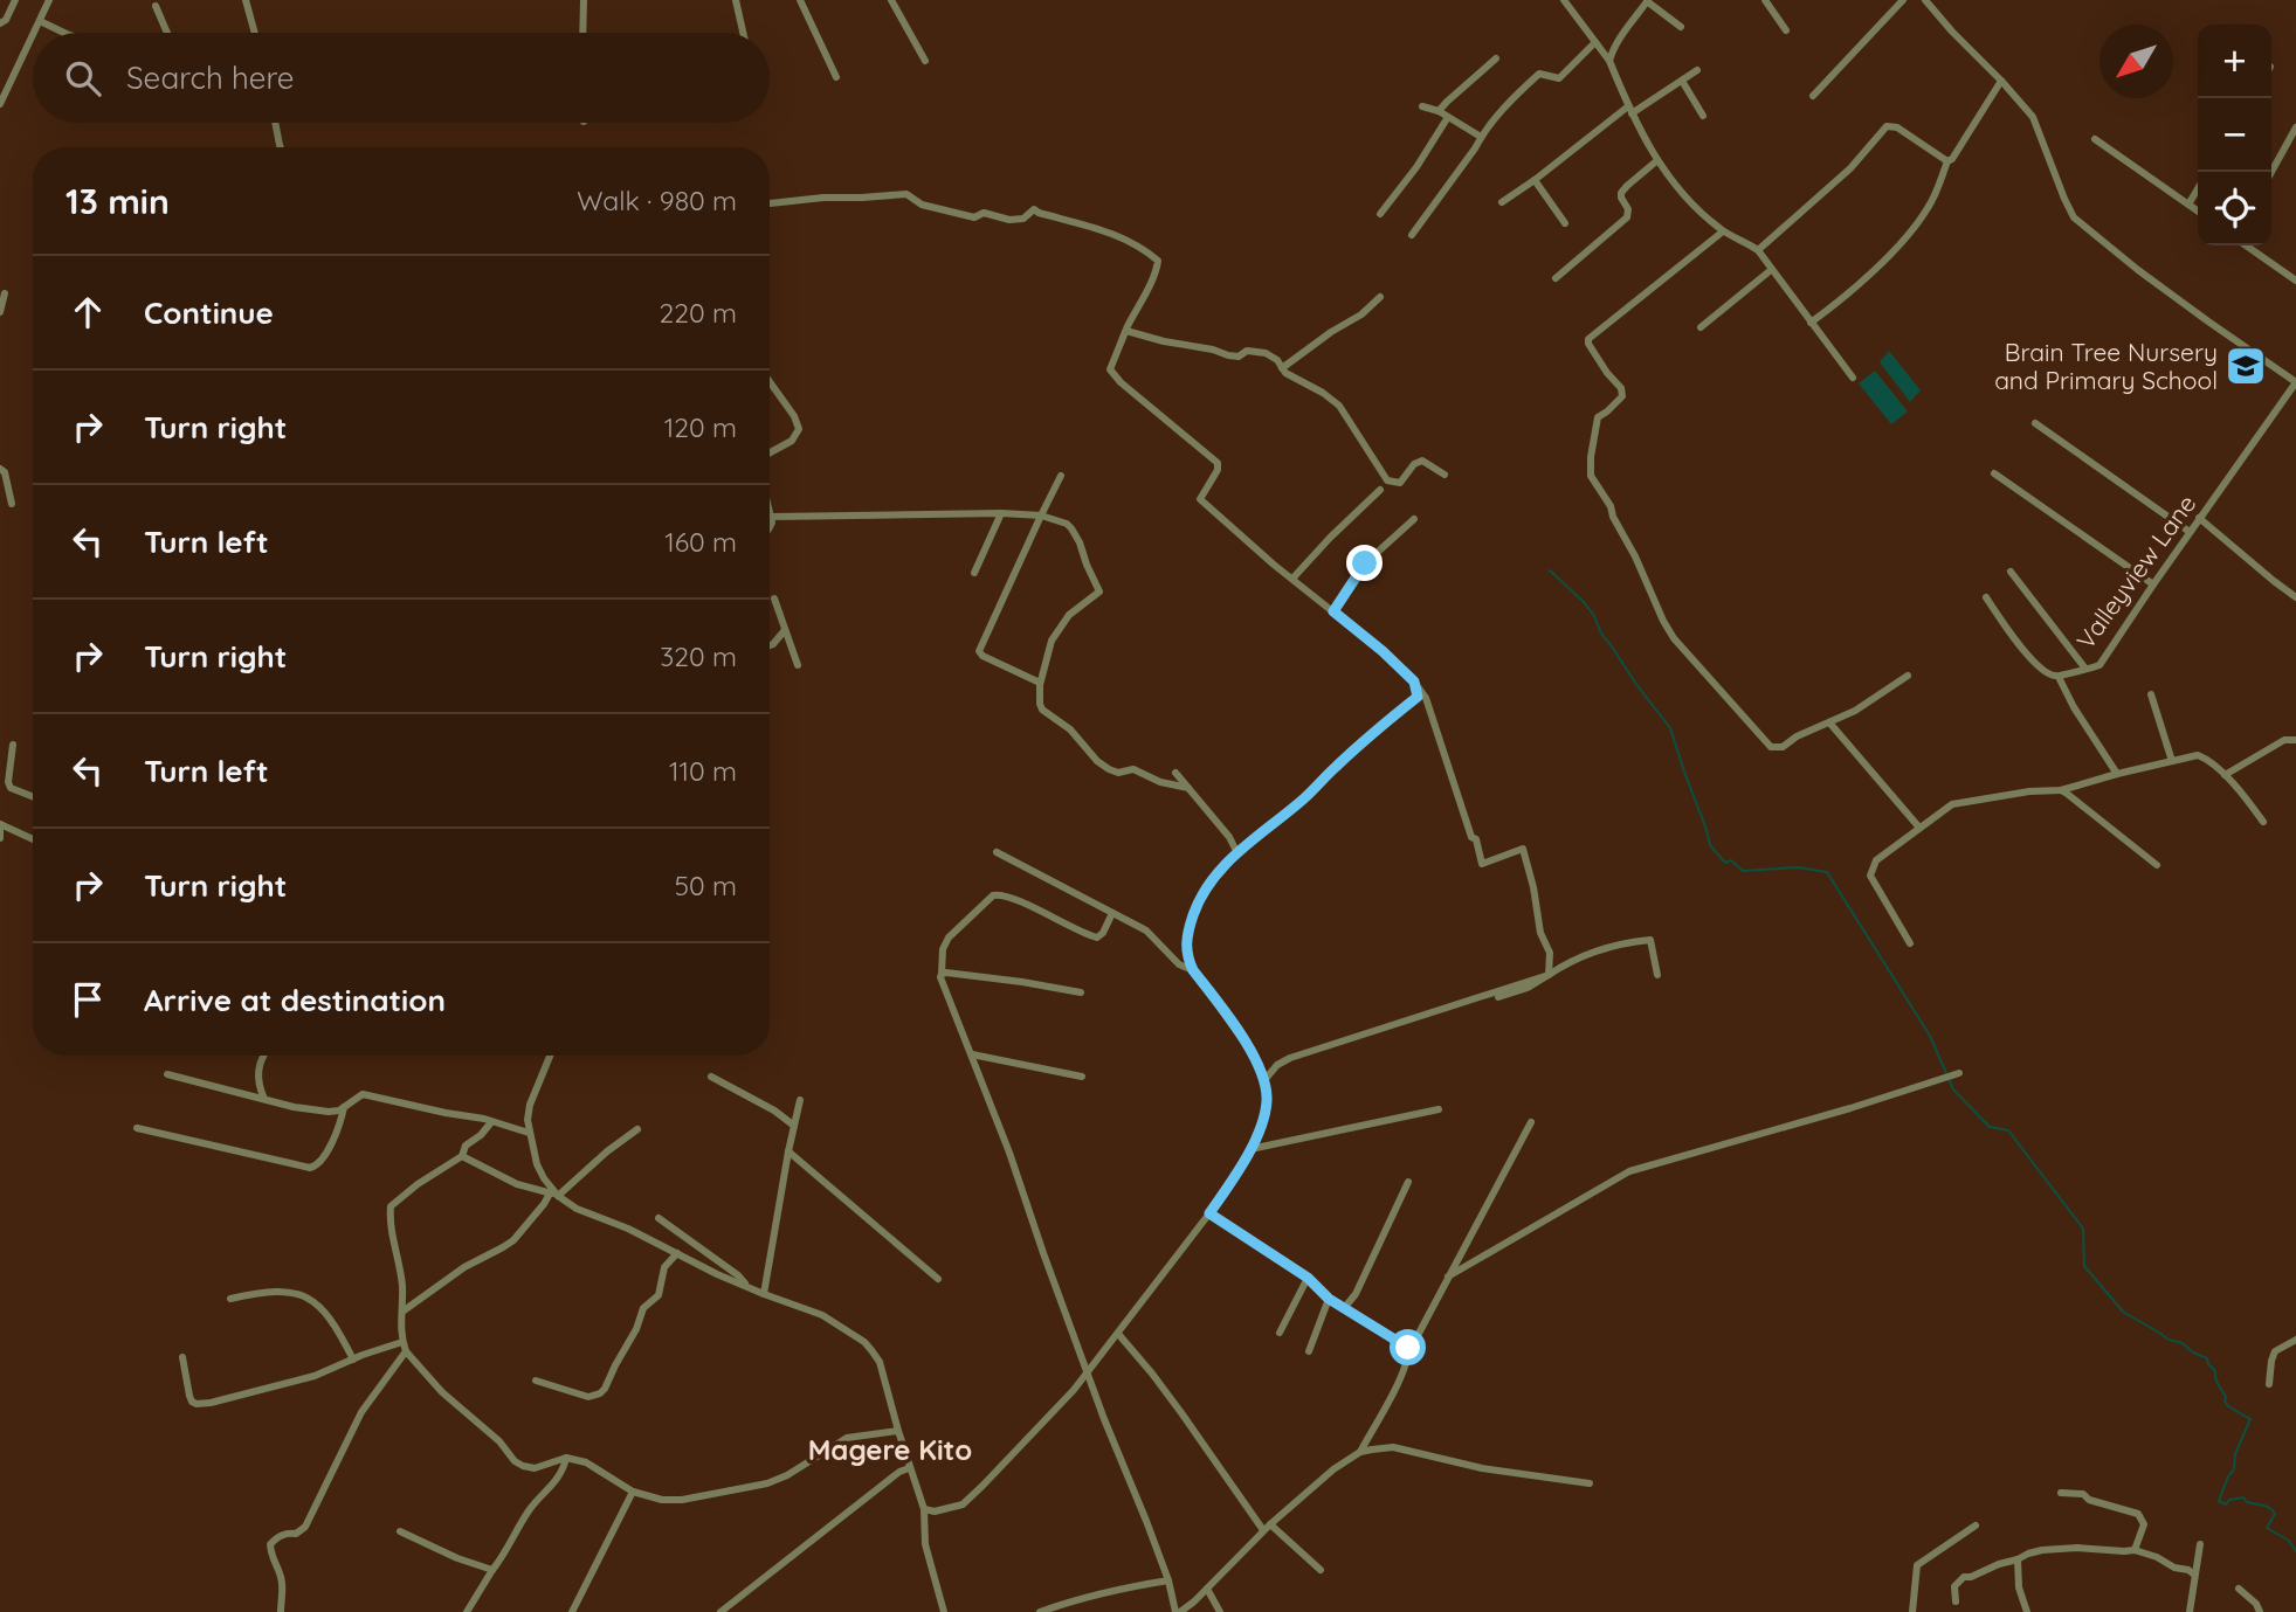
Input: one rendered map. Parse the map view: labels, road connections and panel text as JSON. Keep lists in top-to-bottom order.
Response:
{
  "streets": {
    "street": ["Valleyview Lane"]
  },
  "districts": ["Magere Kito"],
  "places": {
    "school or university": ["Brain Tree Nursery and Primary School"]
  },
  "north": "bottom left",
  "page": {
    "map_buttons": ["+", "−"],
    "search": "Search here",
    "heading": ["13 min", "Walk · 980 m"],
    "list": [
      ["Continue", "220 m"],
      ["Turn right", "120 m"],
      ["Turn left", "160 m"],
      ["Turn right", "320 m"],
      ["Turn left", "110 m"],
      ["Turn right", "50 m"],
      "Arrive at destination"
    ]
  }
}
